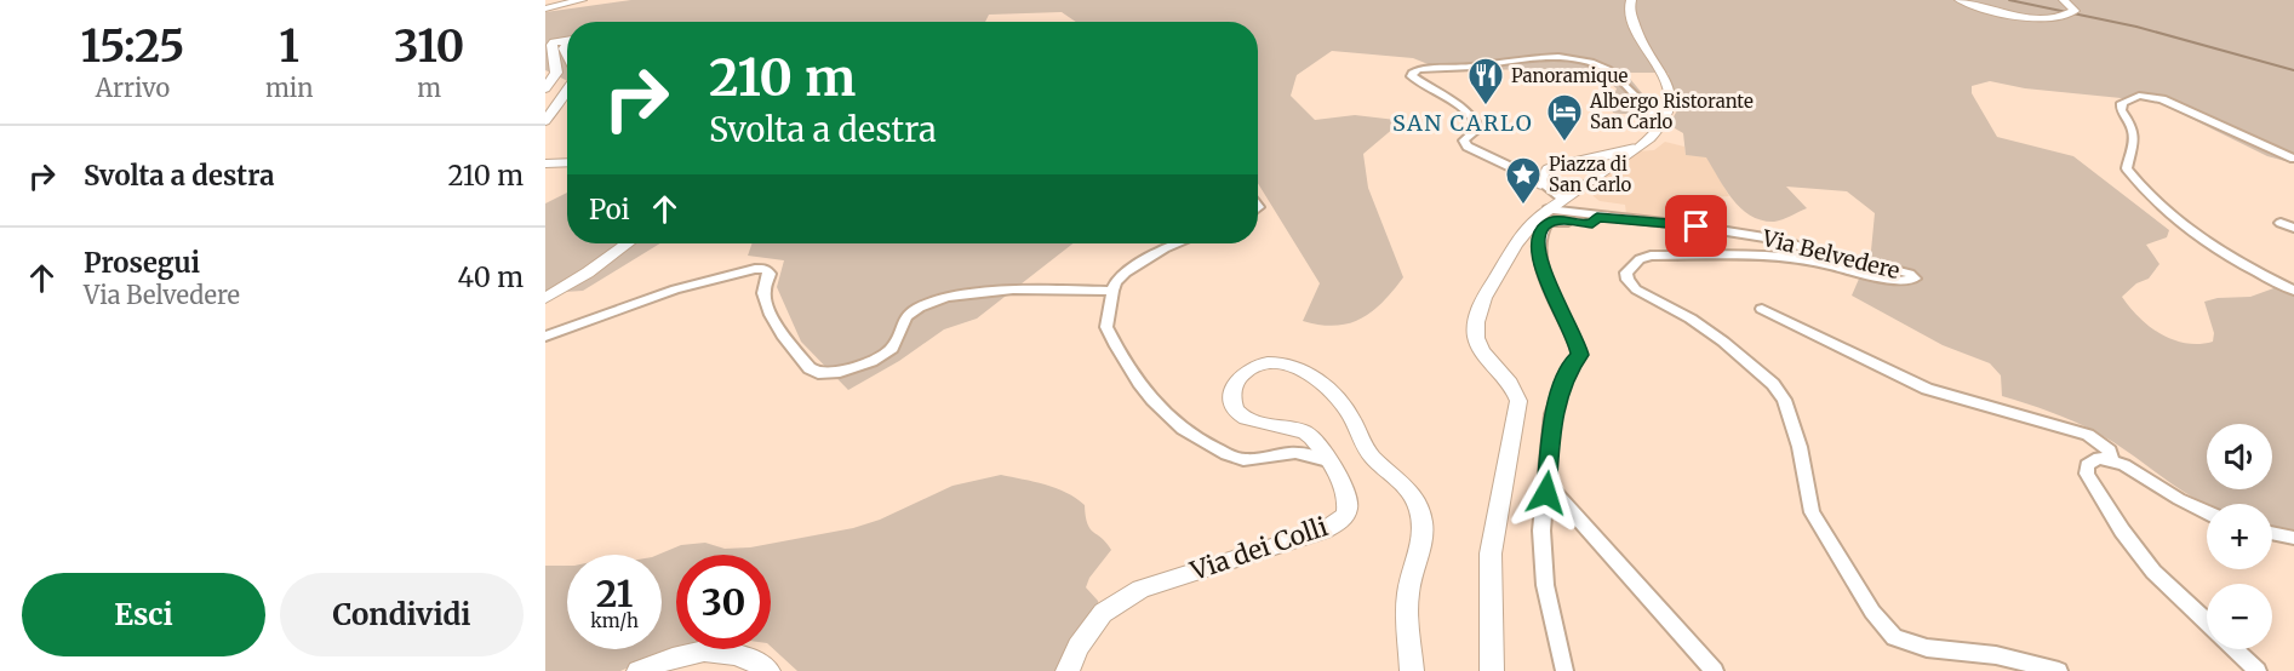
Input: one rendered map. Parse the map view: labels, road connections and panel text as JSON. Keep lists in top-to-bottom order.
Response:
{
  "streets": {
    "street": ["Via Belvedere", "Via dei Colli"]
  },
  "districts": ["SAN CARLO"],
  "places": {
    "restaurant": ["Panoramique"],
    "hotel": ["Albergo Ristorante San Carlo"],
    "place": ["Piazza di San Carlo"]
  },
  "page": {
    "eta": [
      "15:25",
      "Arrivo",
      "1",
      "min",
      "310",
      "m"
    ],
    "turn": ["210 m", "Svolta a destra"],
    "list": [
      {
        "name": "Svolta a destra",
        "value": "210 m"
      },
      {
        "name": "Prosegui",
        "note": "Via Belvedere",
        "value": "40 m"
      }
    ],
    "then": "Poi",
    "map_buttons": ["+", "−"],
    "speed": "21 km/h",
    "limit": "30",
    "buttons": ["Esci", "Condividi"]
  }
}
